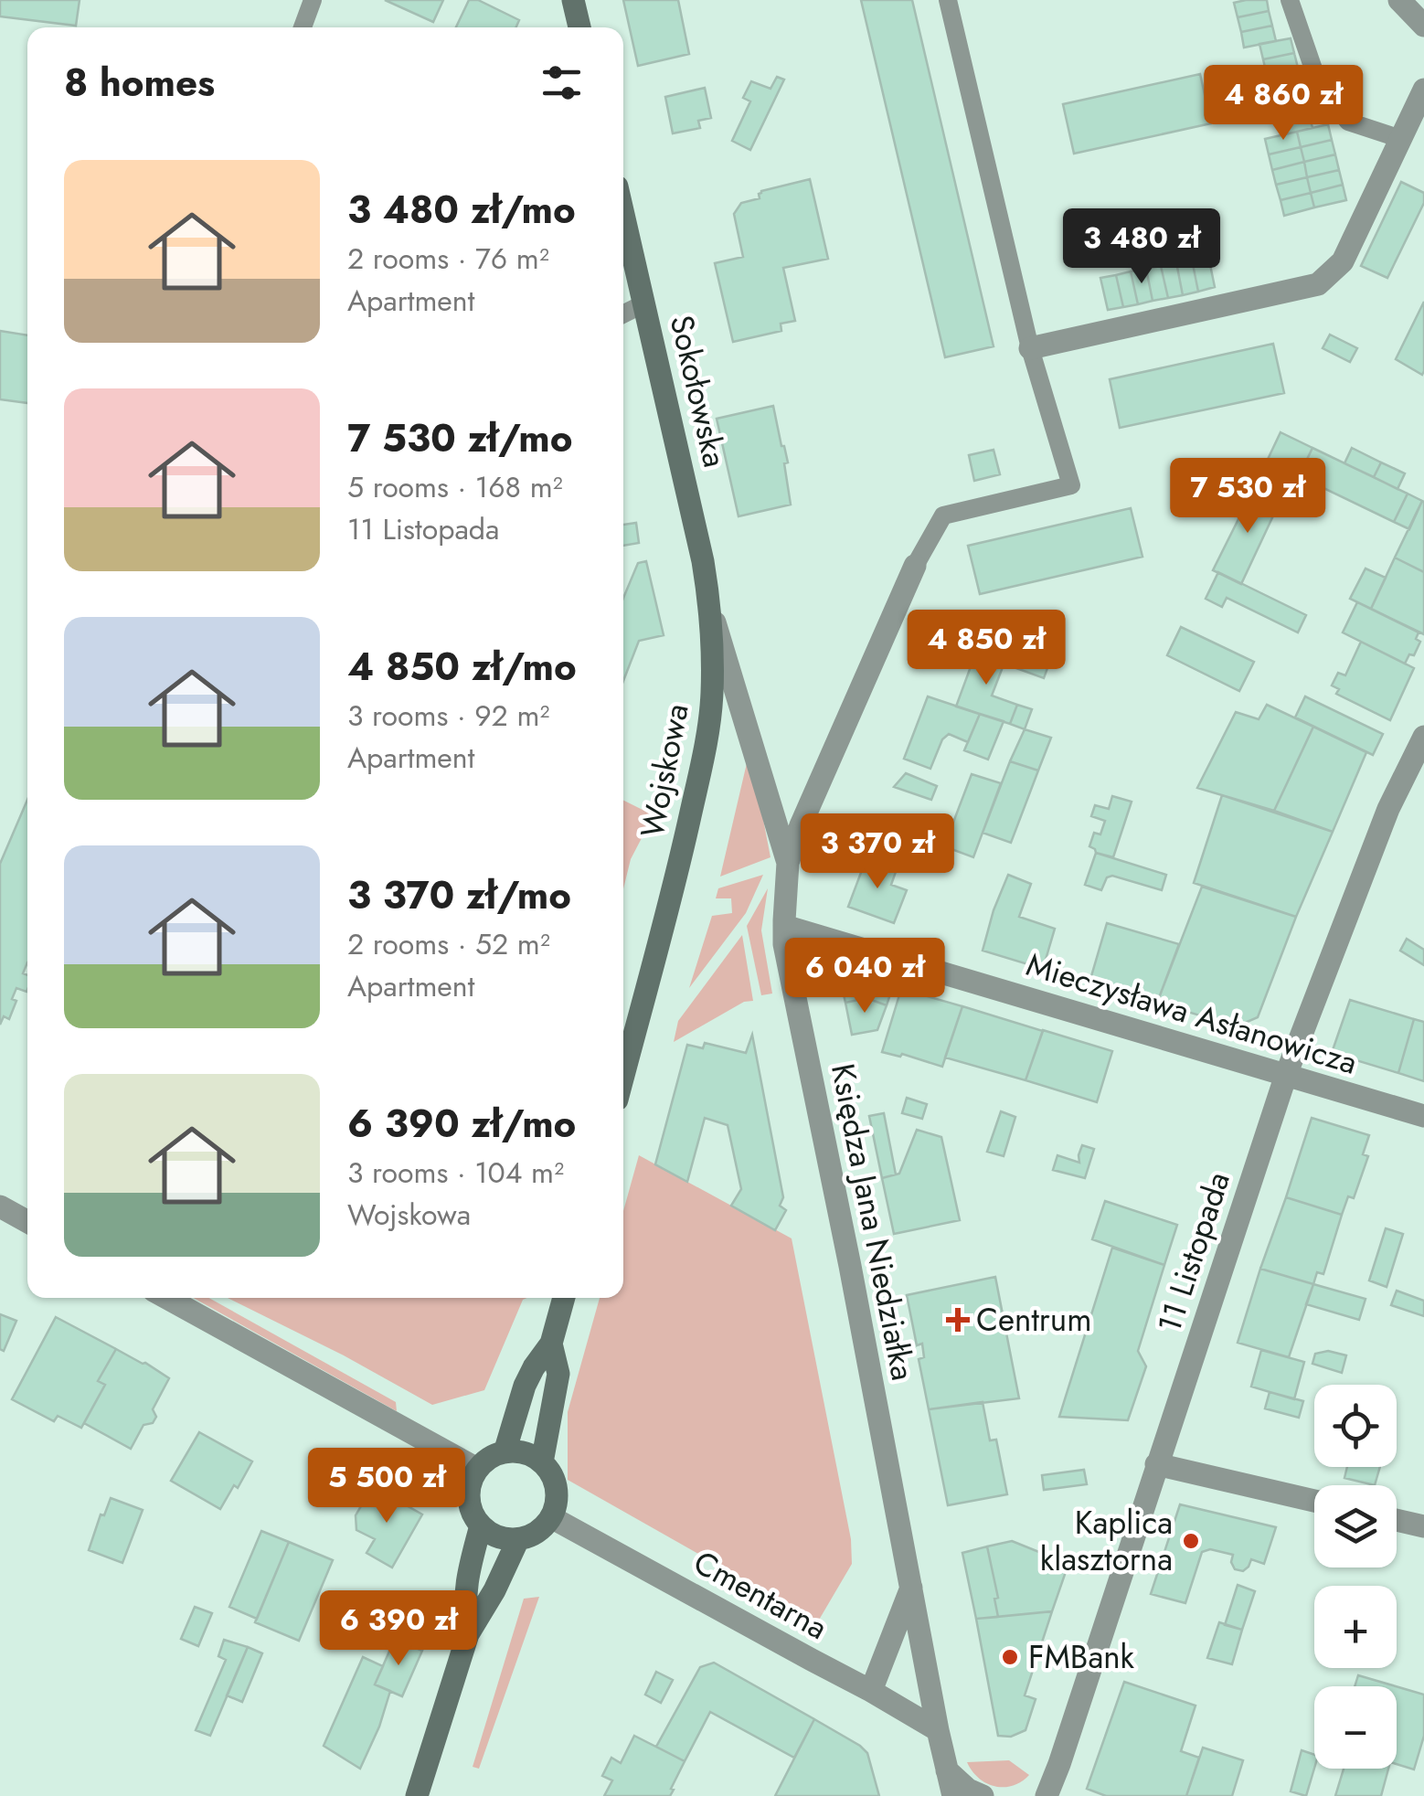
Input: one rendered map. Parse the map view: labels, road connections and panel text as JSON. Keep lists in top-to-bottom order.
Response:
{
  "streets": {
    "street": [
      "Sokołowska",
      "Wojskowa",
      "Mieczysława Asłanowicza",
      "Księdza Jana Niedziałka",
      "11 Listopada",
      "Cmentarna"
    ]
  },
  "crossings": [
    ["Sokołowska", "Wojskowa"],
    ["Mieczysława Asłanowicza", "Księdza Jana Niedziałka"],
    ["Mieczysława Asłanowicza", "11 Listopada"],
    ["Księdza Jana Niedziałka", "Cmentarna"]
  ],
  "places": {
    "health": ["Centrum"],
    "other": ["Kaplica klasztorna", "FMBank"]
  },
  "page": {
    "heading": "8 homes",
    "price": [
      "4 860 zł",
      "3 480 zł",
      "7 530 zł",
      "4 850 zł",
      "3 370 zł",
      "6 040 zł",
      "5 500 zł",
      "6 390 zł"
    ],
    "list": [
      {
        "name": "3 480 zł/mo",
        "note": "2 rooms · 76 m² · Apartment"
      },
      {
        "name": "7 530 zł/mo",
        "note": "5 rooms · 168 m² · 11 Listopada"
      },
      {
        "name": "4 850 zł/mo",
        "note": "3 rooms · 92 m² · Apartment"
      },
      {
        "name": "3 370 zł/mo",
        "note": "2 rooms · 52 m² · Apartment"
      },
      {
        "name": "6 390 zł/mo",
        "note": "3 rooms · 104 m² · Wojskowa"
      }
    ],
    "map_buttons": ["+", "−"]
  }
}
